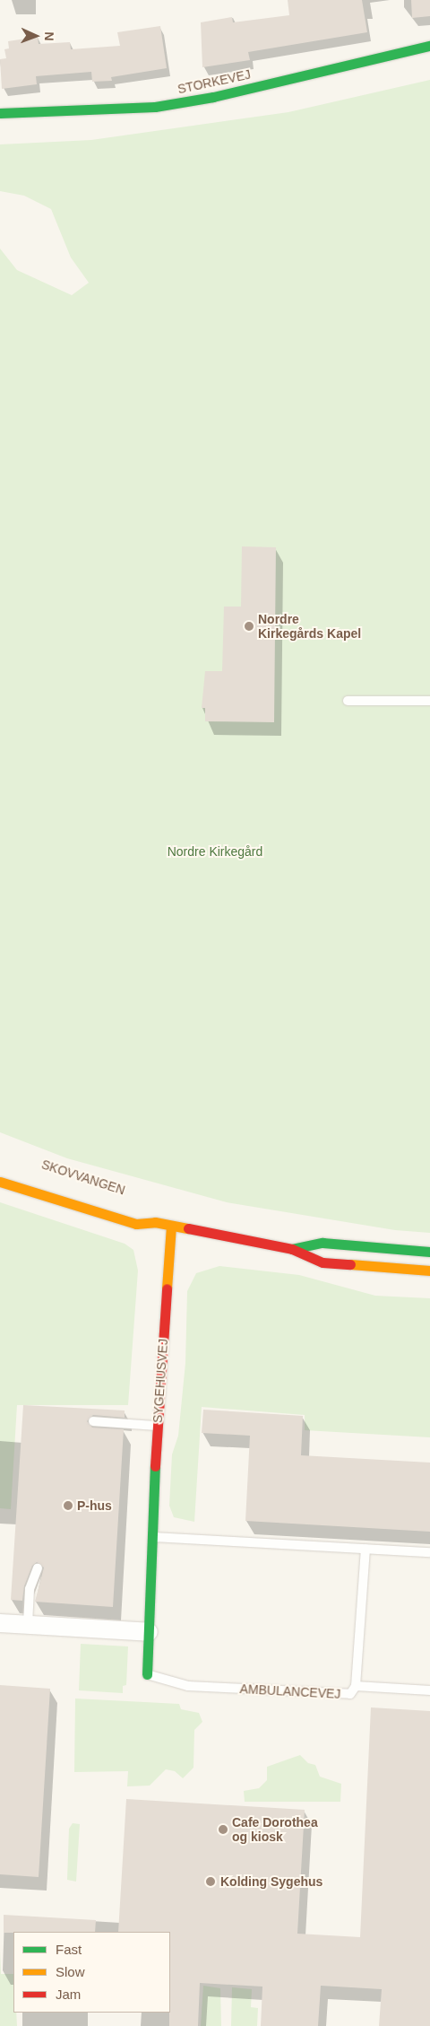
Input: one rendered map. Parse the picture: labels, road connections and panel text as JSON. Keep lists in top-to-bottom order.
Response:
{
  "streets": {
    "street": ["STORKEVEJ", "SYGEHUSVEJ"],
    "lane": ["AMBULANCEVEJ"]
  },
  "parks": ["Nordre Kirkegård"],
  "places": [
    "Nordre Kirkegårds Kapel",
    "P-hus",
    "Cafe Dorothea og kiosk",
    "Kolding Sygehus"
  ],
  "legend": ["Fast", "Slow", "Jam"],
  "north": "right"
}
